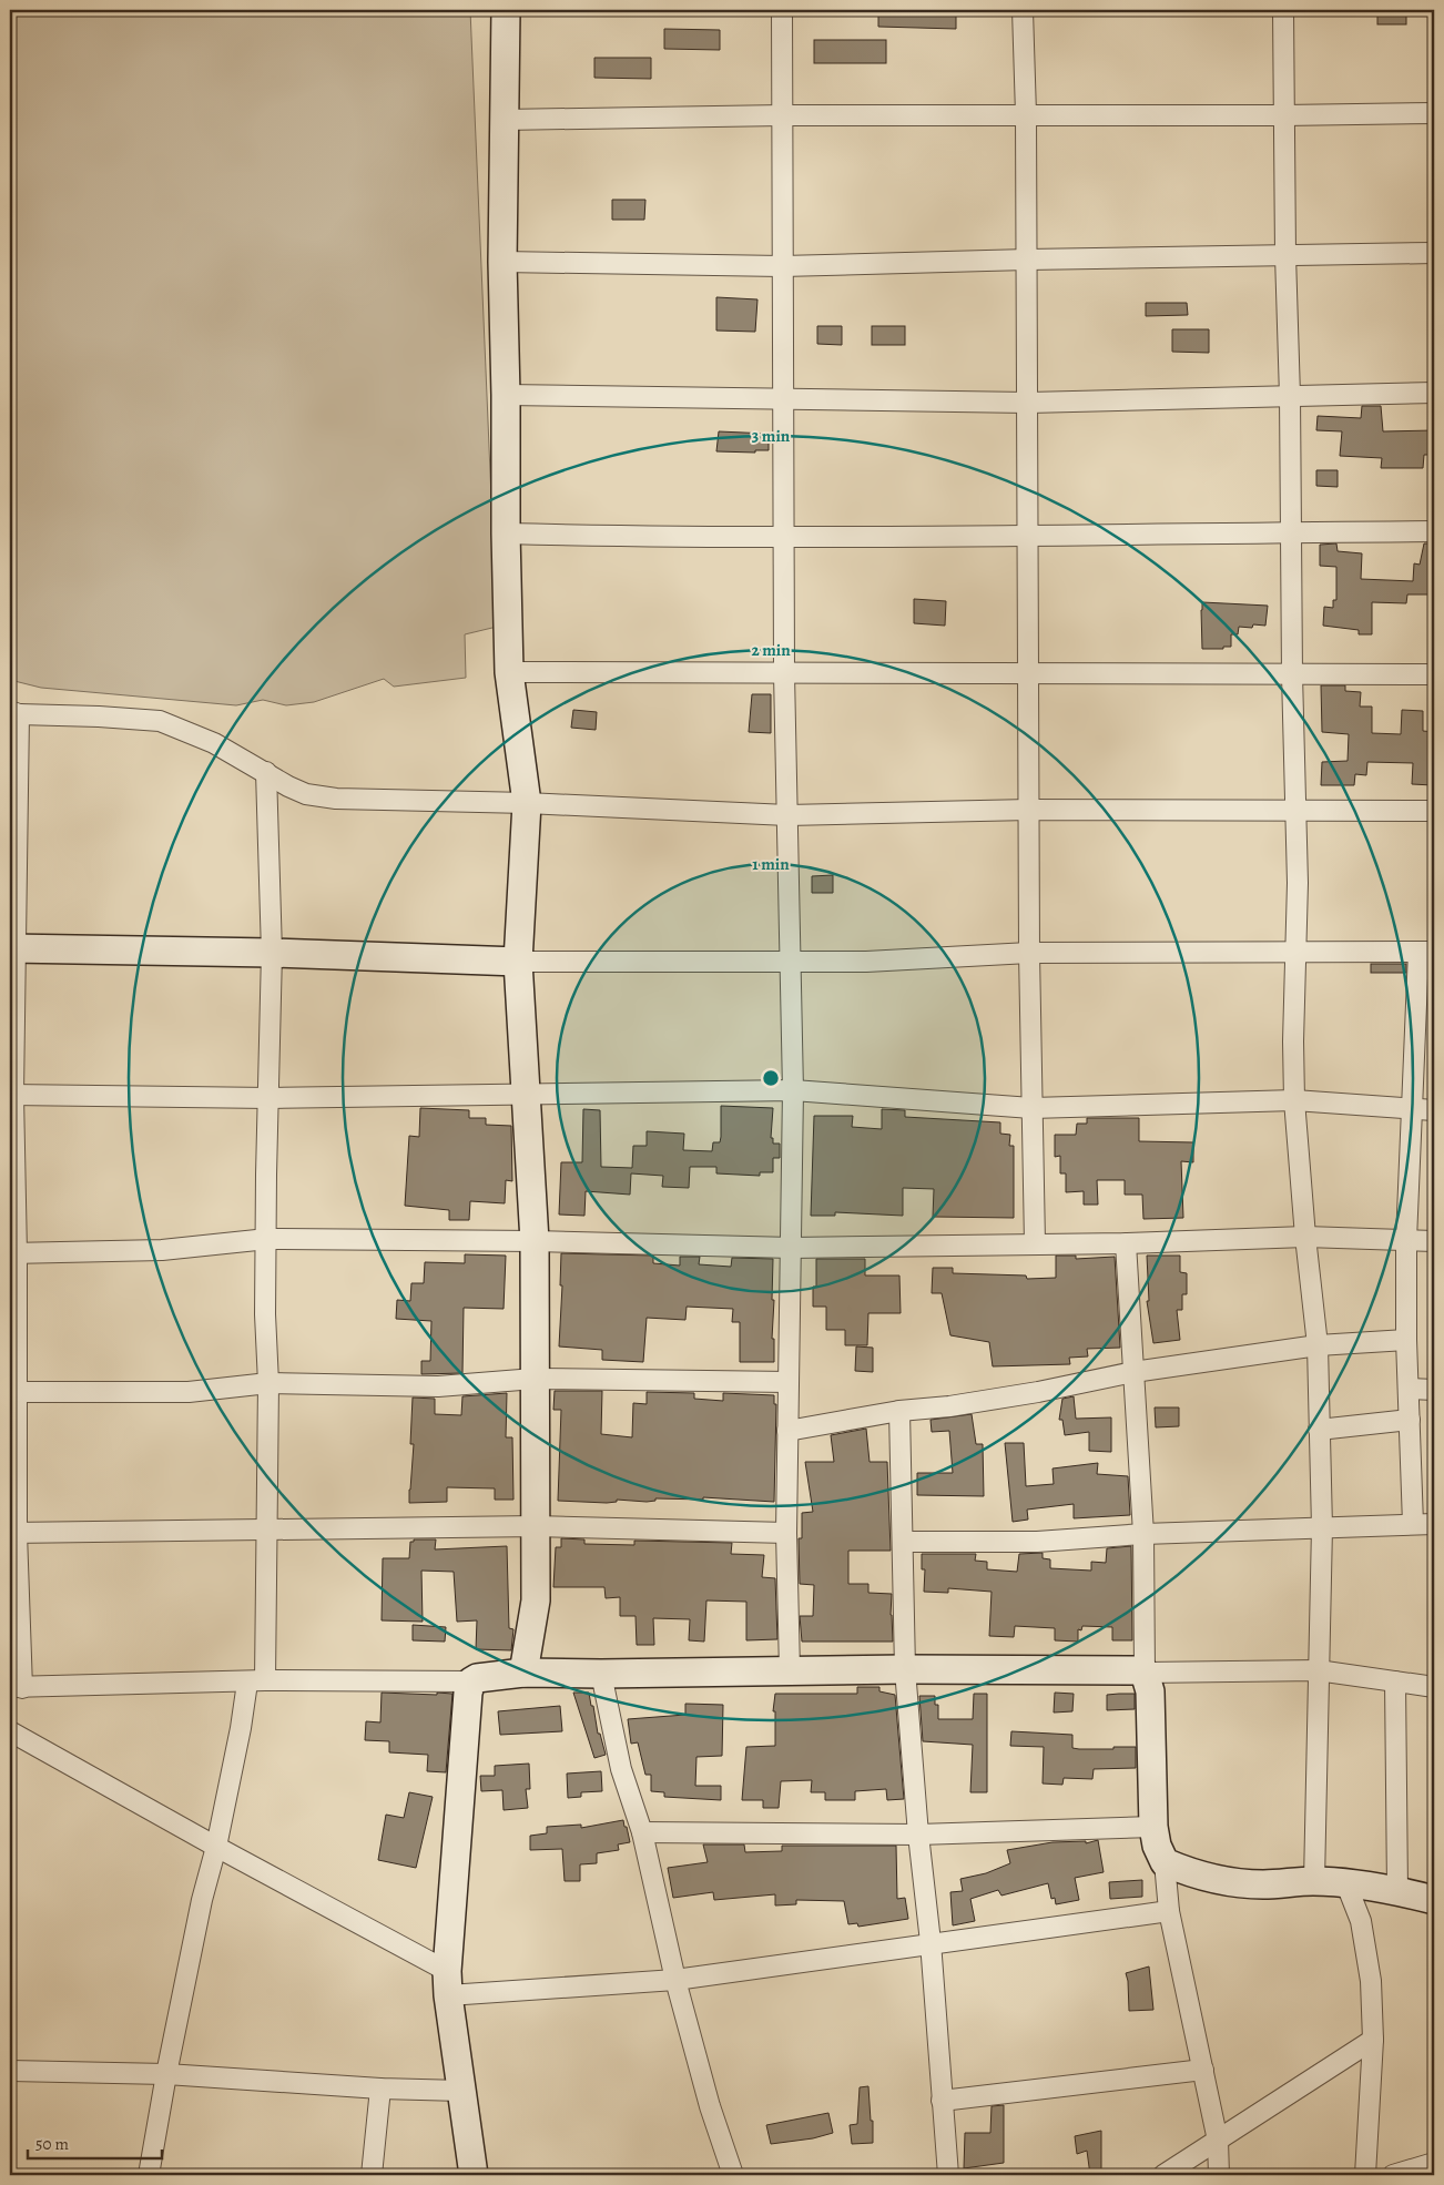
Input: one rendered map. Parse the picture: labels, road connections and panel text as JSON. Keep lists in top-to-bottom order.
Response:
{
  "scale_bar": "50 m",
  "rings": ["3 min", "2 min", "1 min"]
}
